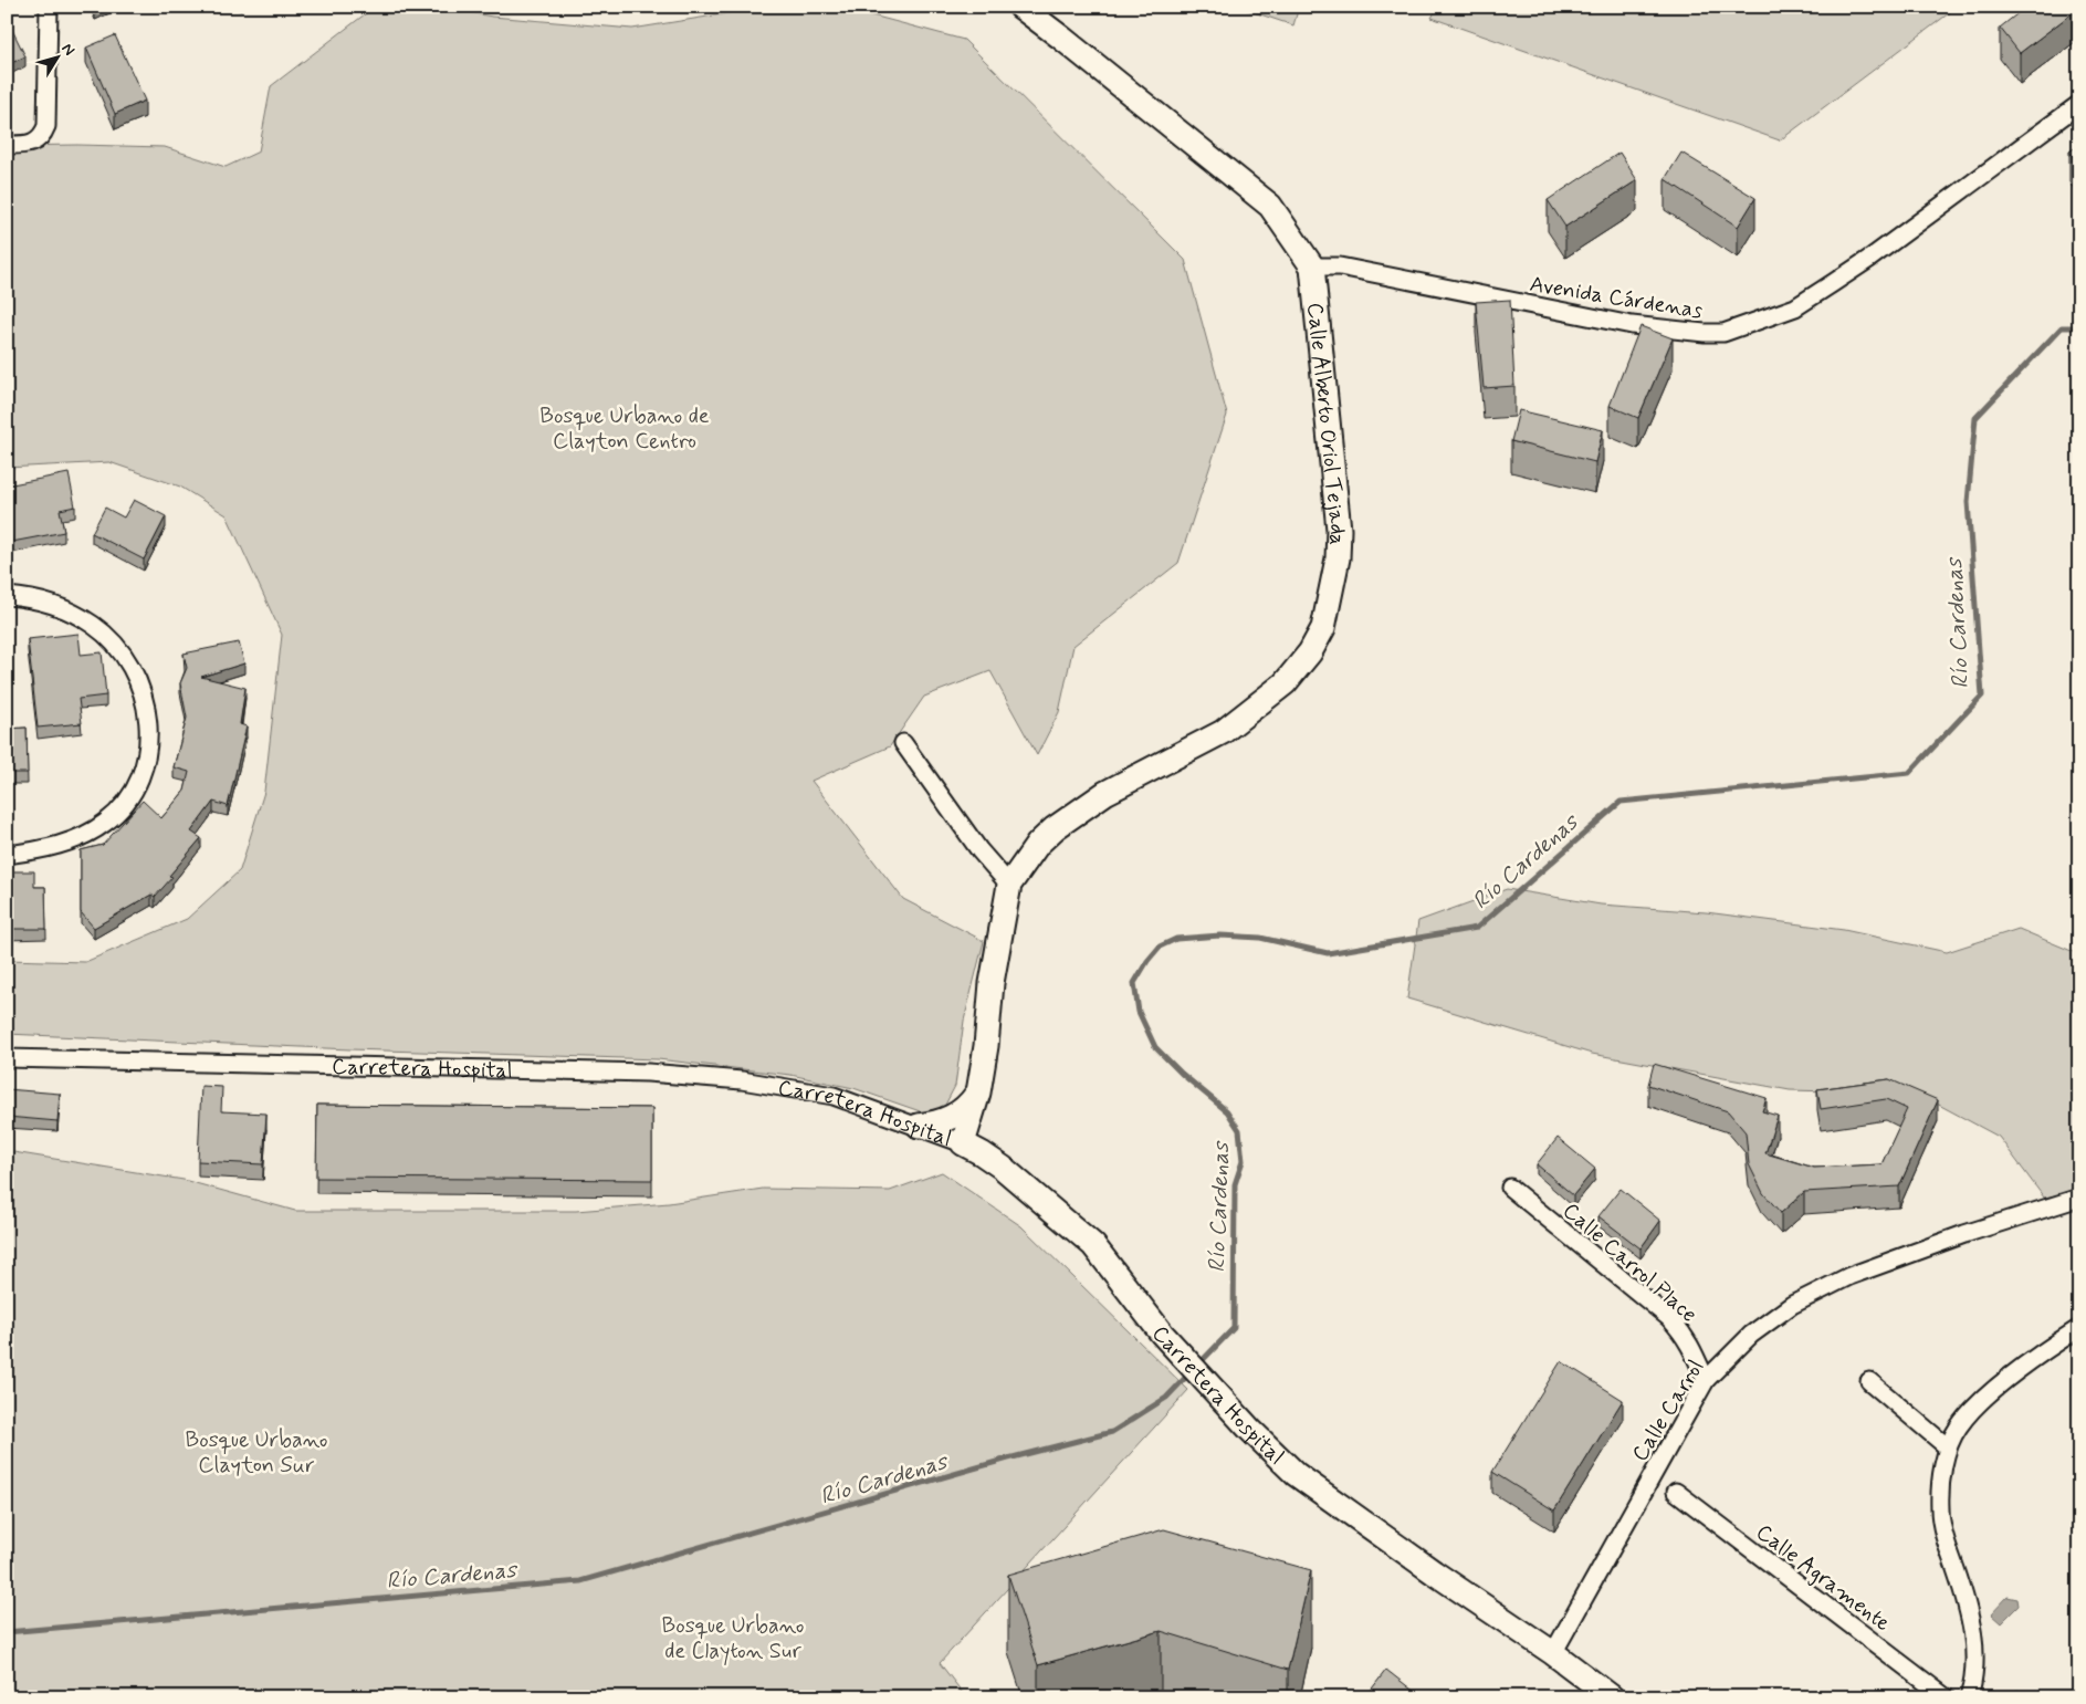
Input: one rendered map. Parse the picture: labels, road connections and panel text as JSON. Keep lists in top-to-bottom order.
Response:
{
  "streets": {
    "street": [
      "Avenida Cárdenas",
      "Calle Alberto Oriol Tejada",
      "Carretera Hospital",
      "Calle Carrol Place",
      "Calle Carrol",
      "Calle Agramente"
    ]
  },
  "crossings": [
    ["Avenida Cárdenas", "Calle Alberto Oriol Tejada"],
    ["Calle Alberto Oriol Tejada", "Carretera Hospital"],
    ["Carretera Hospital", "Calle Carrol"],
    ["Calle Carrol Place", "Calle Carrol"]
  ],
  "water": ["Río Cardenas"],
  "parks": ["Bosque Urbano de Clayton Centro", "Bosque Urbano Clayton Sur", "Bosque Urbano de Clayton Sur"],
  "north": "top right"
}
